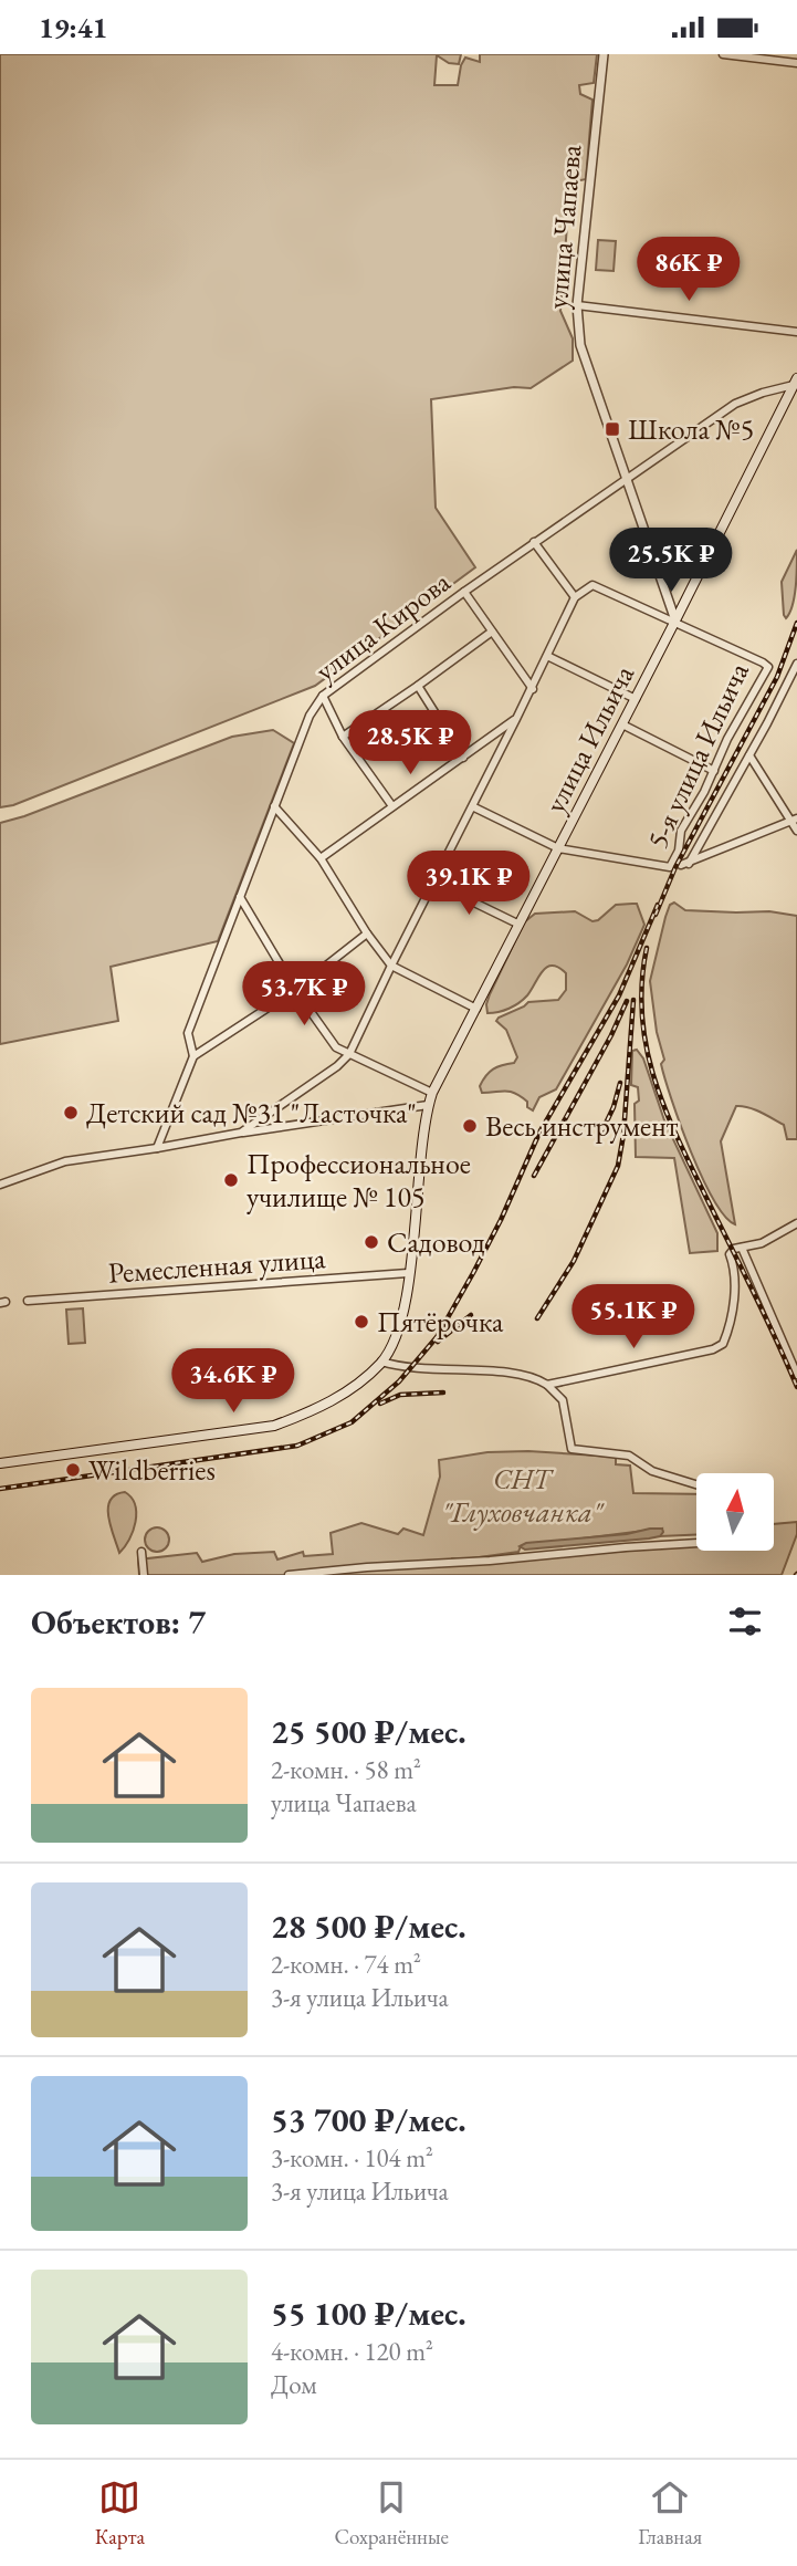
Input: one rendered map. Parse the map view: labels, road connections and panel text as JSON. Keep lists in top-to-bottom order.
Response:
{
  "streets": {
    "main road": ["улица Ильича"],
    "street": [
      "улица Чапаева",
      "улица Кирова",
      "5-я улица Ильича",
      "Ремесленная улица"
    ]
  },
  "crossings": [
    ["улица Чапаева", "улица Кирова"],
    ["улица Чапаева", "улица Ильича"],
    ["улица Чапаева", "5-я улица Ильича"],
    ["улица Кирова", "улица Ильича"],
    ["улица Ильича", "5-я улица Ильича"],
    ["улица Ильича", "Ремесленная улица"]
  ],
  "parks": ["СНТ \"Глуховчанка\""],
  "places": {
    "transit": ["Школа №5"],
    "other": [
      "Детский сад №31 \"Ласточка\"",
      "Весь инструмент",
      "Профессиональное училище № 105",
      "Садовод",
      "Пятёрочка",
      "Wildberries"
    ]
  },
  "north": "top",
  "page": {
    "status": "19:41",
    "price": [
      "86K ₽",
      "25.5K ₽",
      "28.5K ₽",
      "39.1K ₽",
      "53.7K ₽",
      "55.1K ₽",
      "34.6K ₽"
    ],
    "heading": "Объектов: 7",
    "list": [
      {
        "name": "25 500 ₽/мес.",
        "note": "2-комн. · 58 m² · улица Чапаева"
      },
      {
        "name": "28 500 ₽/мес.",
        "note": "2-комн. · 74 m² · 3-я улица Ильича"
      },
      {
        "name": "53 700 ₽/мес.",
        "note": "3-комн. · 104 m² · 3-я улица Ильича"
      },
      {
        "name": "55 100 ₽/мес.",
        "note": "4-комн. · 120 m² · Дом"
      }
    ],
    "tabs": ["Карта", "Сохранённые", "Главная"]
  }
}
